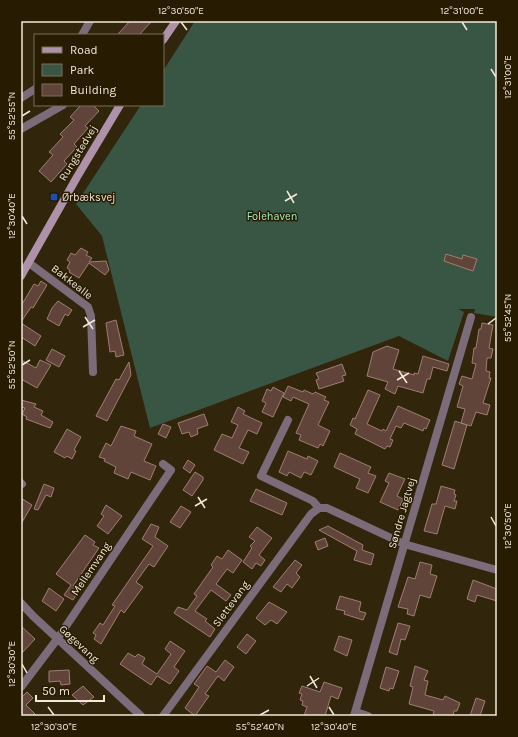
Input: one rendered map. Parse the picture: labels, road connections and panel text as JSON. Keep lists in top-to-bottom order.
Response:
{
  "streets": {
    "main road": ["Rungstedvej"],
    "street": [
      "Bakkealle",
      "Søndre Jagtvej",
      "Mellemvang",
      "Slettevang",
      "Gøgevang"
    ]
  },
  "crossings": [
    ["Rungstedvej", "Bakkealle"],
    ["Mellemvang", "Gøgevang"]
  ],
  "parks": ["Folehaven"],
  "places": {
    "transit": ["Ørbæksvej"]
  },
  "legend": ["Road", "Park", "Building"],
  "scale_bar": "50 m",
  "coordinates": [
    "12°30'50\"E",
    "12°31'00\"E",
    "55°52'55\"N",
    "12°30'40\"E",
    "55°52'45\"N",
    "55°52'50\"N",
    "12°30'30\"E",
    "55°52'40\"N"
  ]
}
